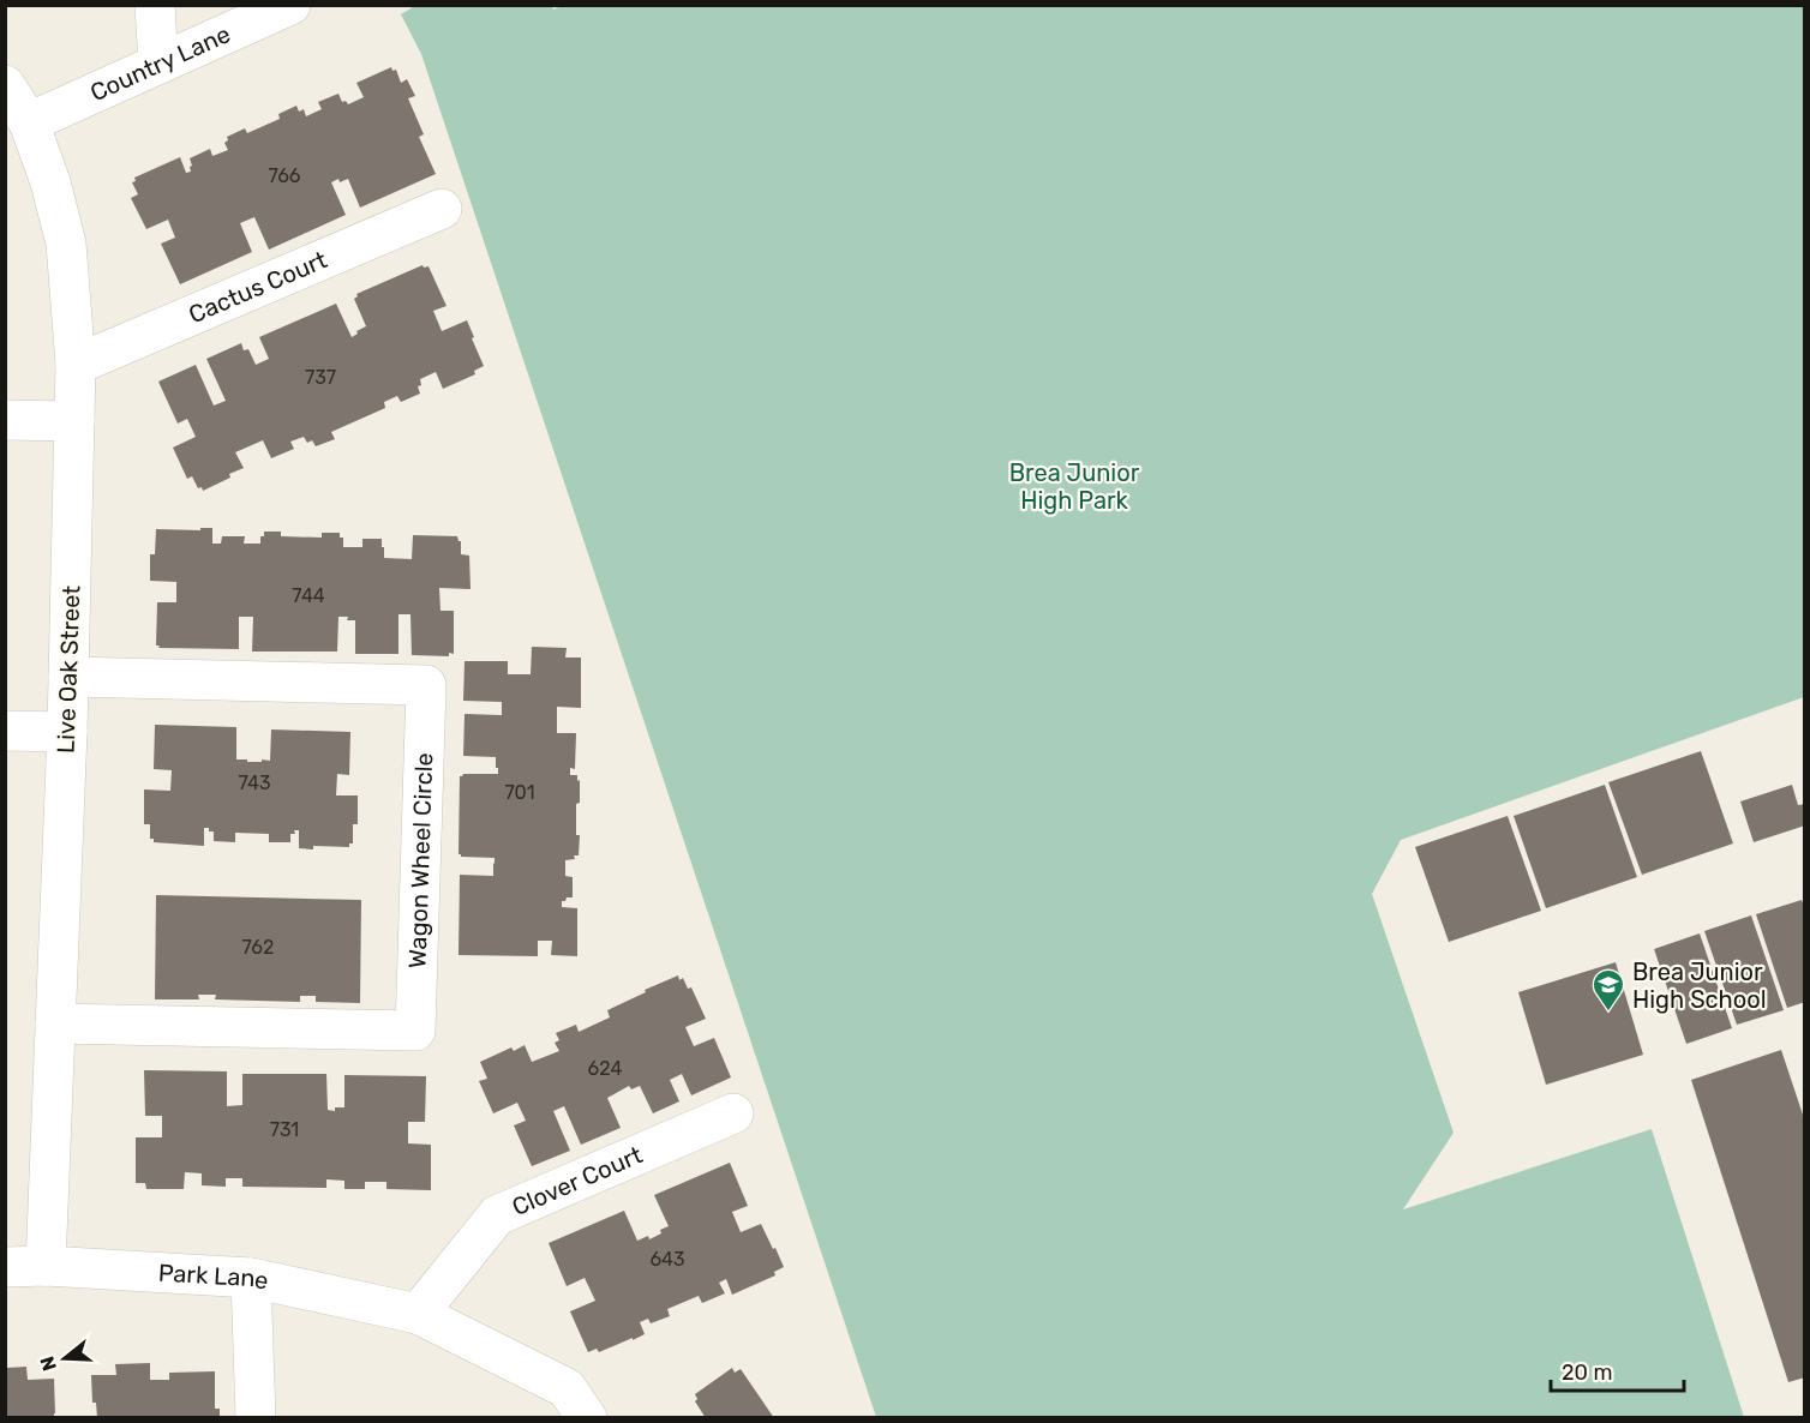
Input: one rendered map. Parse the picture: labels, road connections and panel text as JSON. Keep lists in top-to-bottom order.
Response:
{
  "streets": {
    "street": [
      "Country Lane",
      "Cactus Court",
      "Live Oak Street",
      "Wagon Wheel Circle",
      "Clover Court",
      "Park Lane"
    ]
  },
  "crossings": [
    ["Country Lane", "Live Oak Street"],
    ["Cactus Court", "Live Oak Street"],
    ["Live Oak Street", "Wagon Wheel Circle"],
    ["Live Oak Street", "Park Lane"],
    ["Clover Court", "Park Lane"]
  ],
  "parks": ["Brea Junior High Park"],
  "places": {
    "school or university": ["Brea Junior High School"]
  },
  "house_numbers": [
    "766",
    "737",
    "744",
    "743",
    "701",
    "762",
    "624",
    "731",
    "643"
  ],
  "scale_bar": "20 m",
  "north": "left"
}
